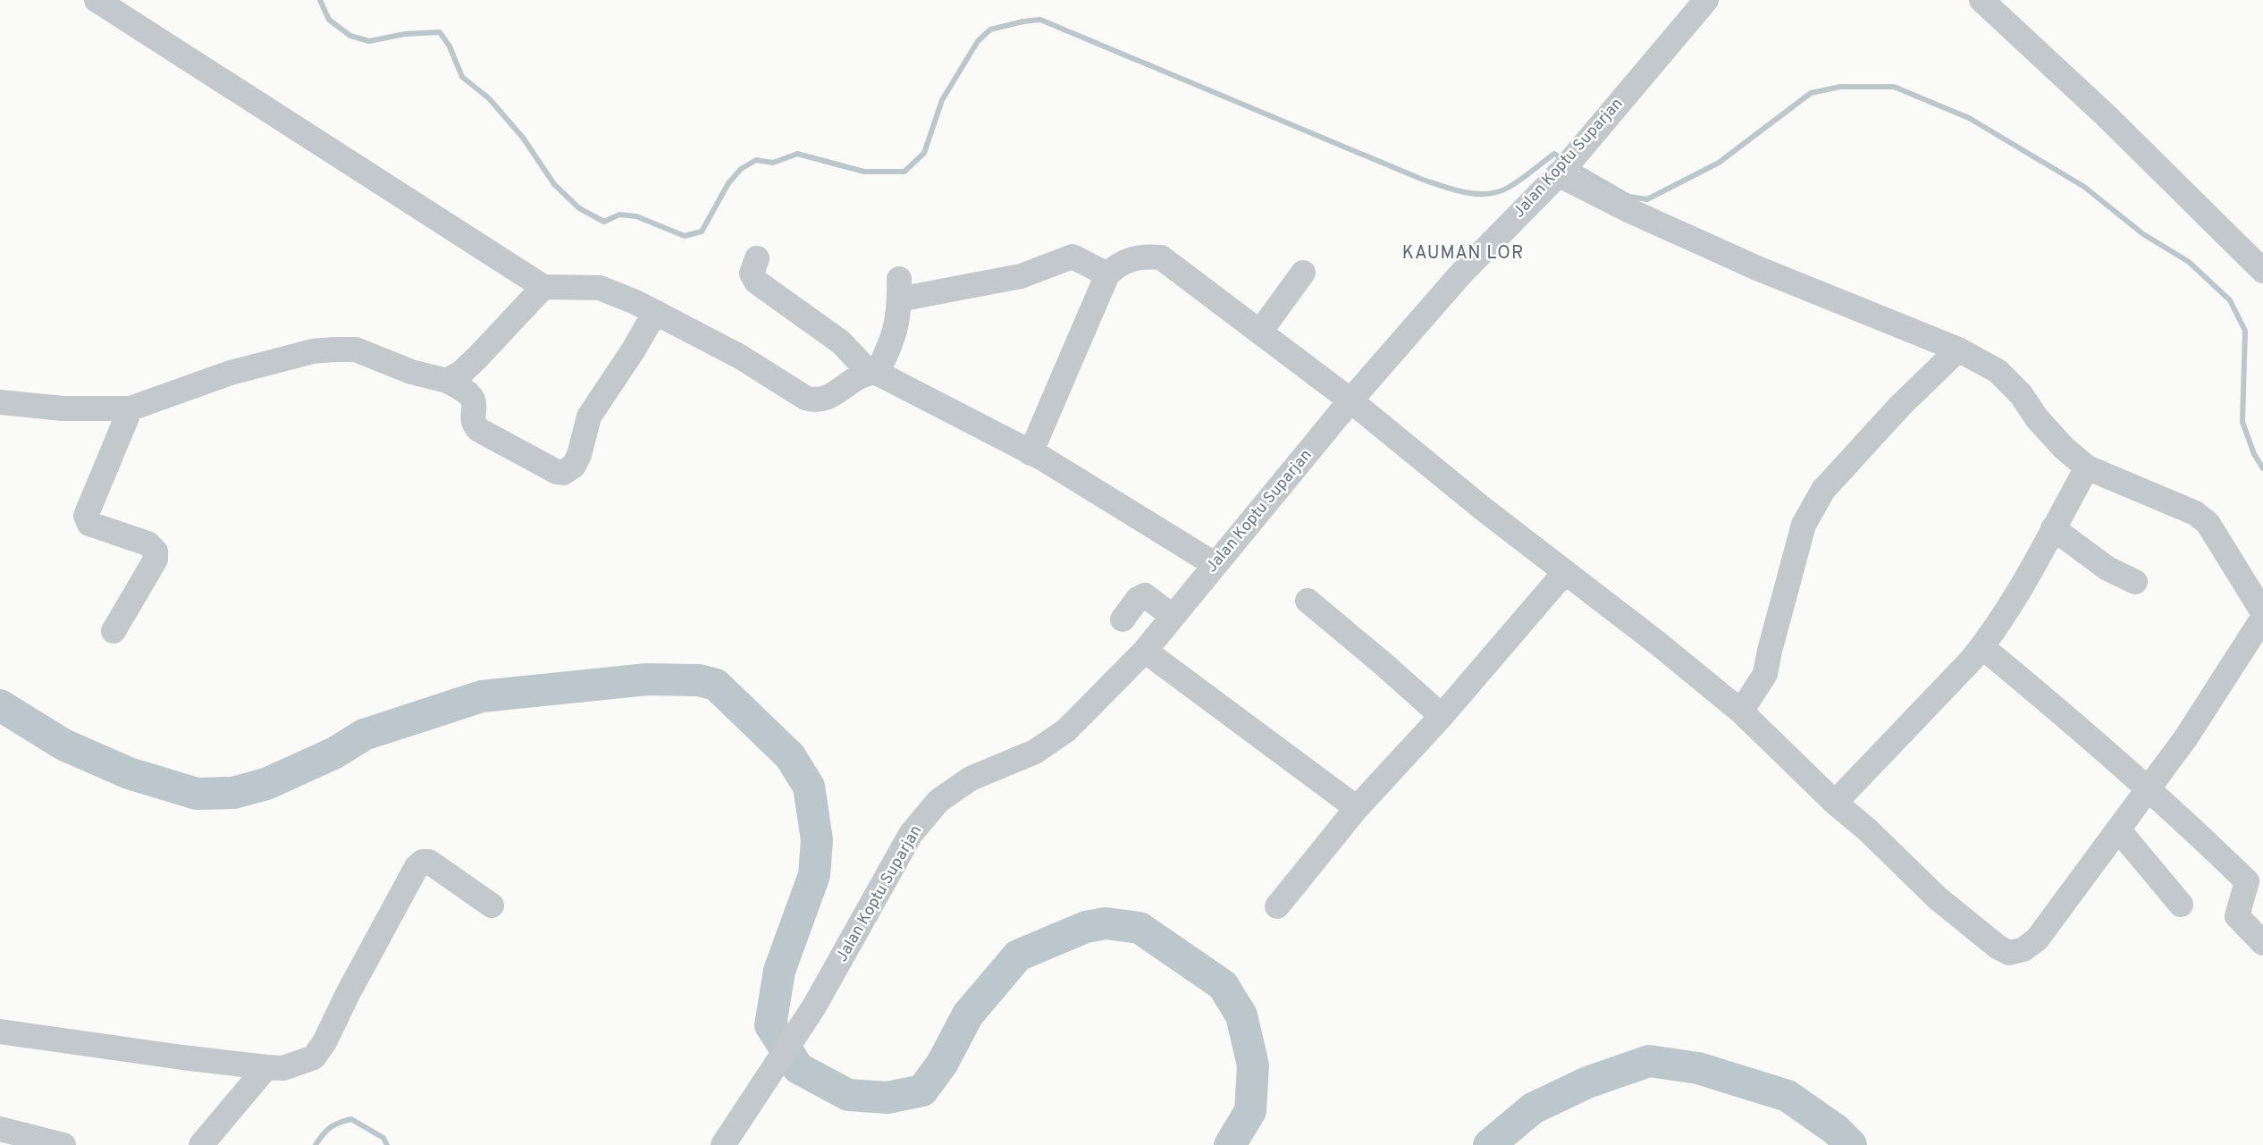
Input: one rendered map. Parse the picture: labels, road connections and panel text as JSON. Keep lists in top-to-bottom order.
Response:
{
  "streets": {
    "street": ["Jalan Koptu Suparjan"]
  },
  "districts": ["KAUMAN LOR"]
}
